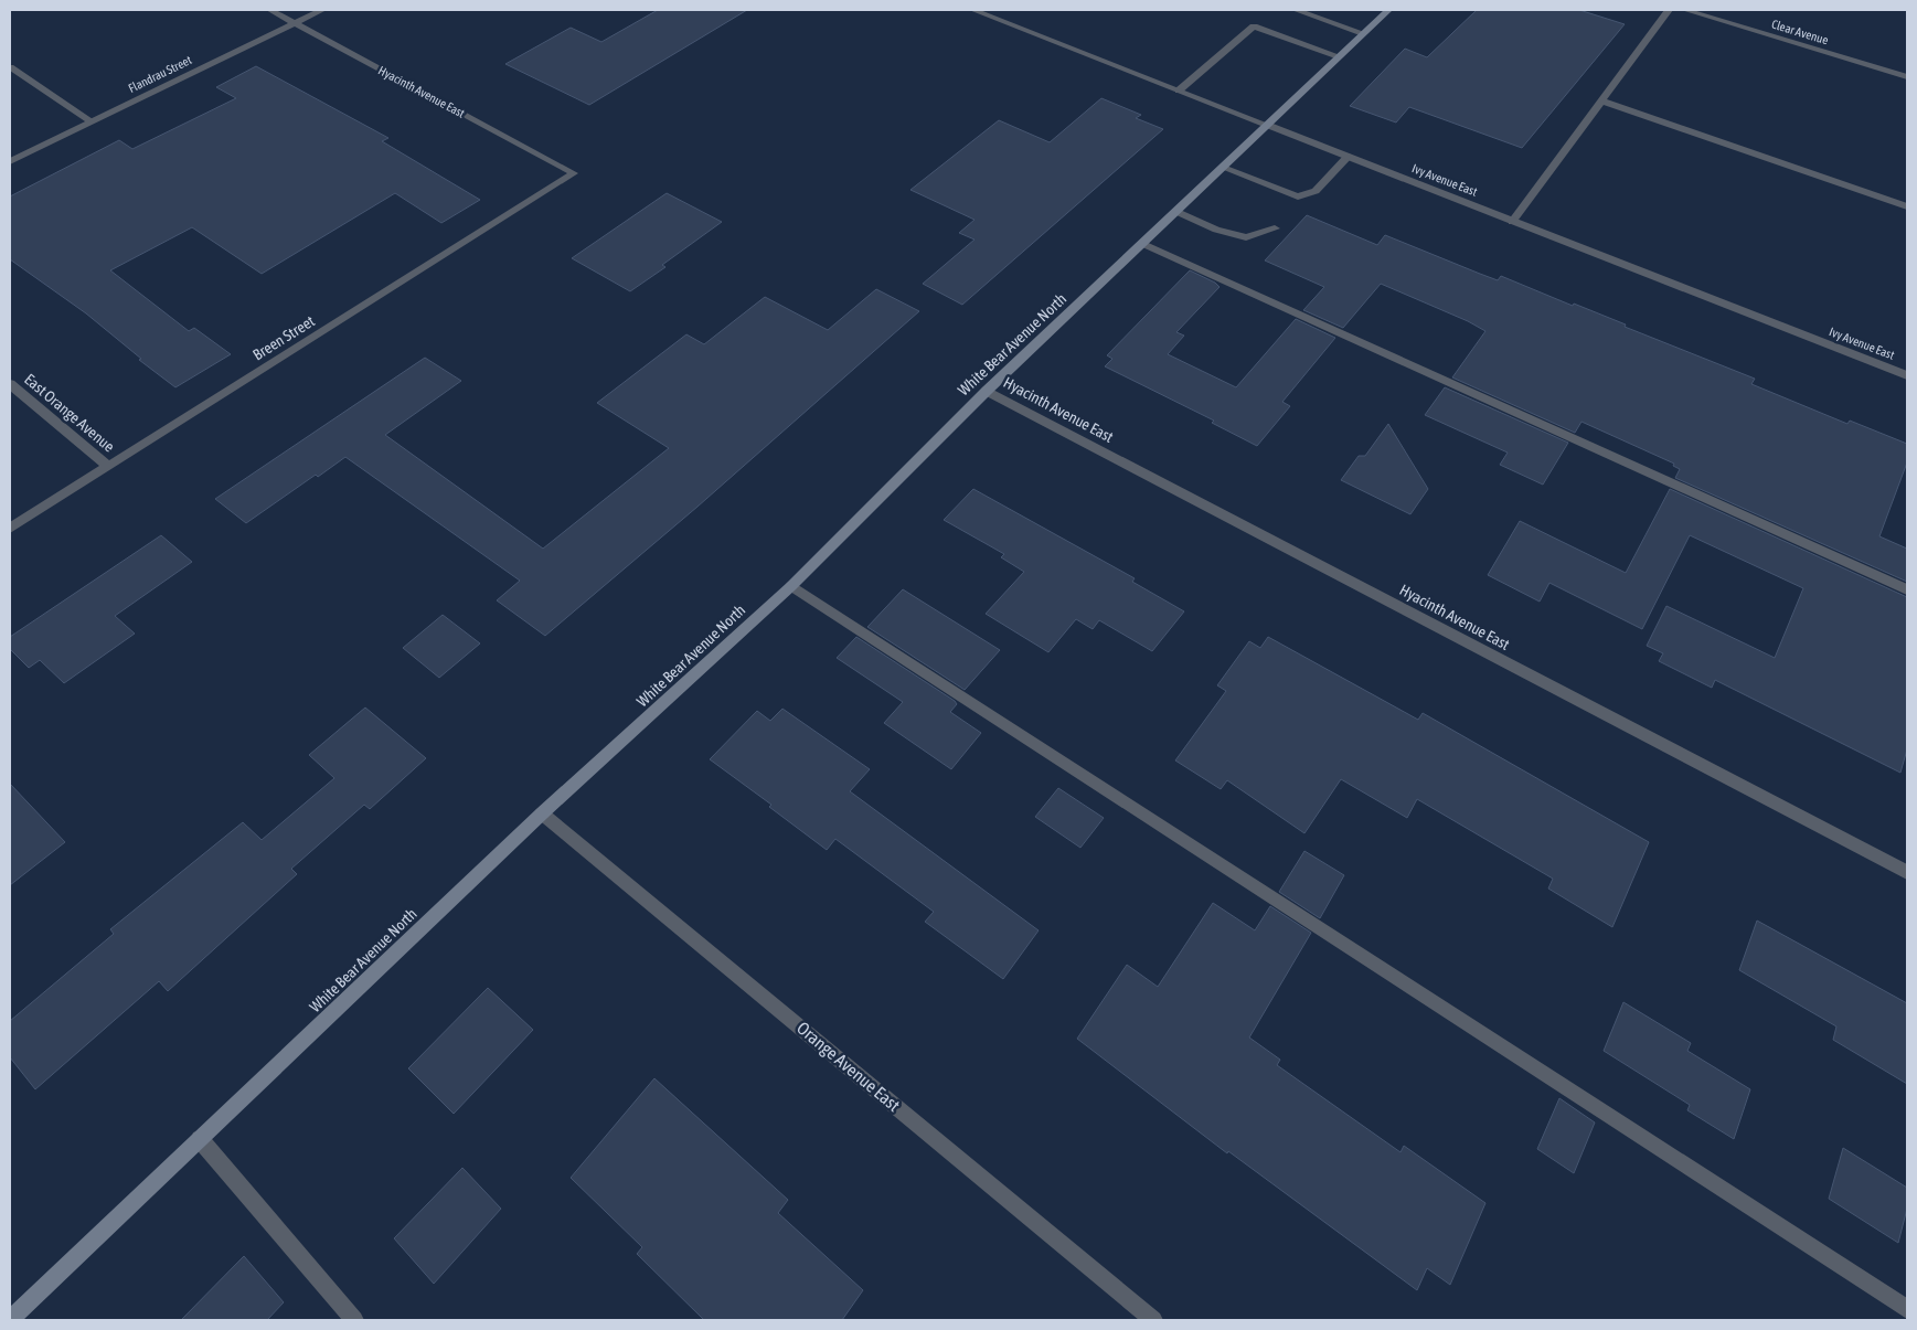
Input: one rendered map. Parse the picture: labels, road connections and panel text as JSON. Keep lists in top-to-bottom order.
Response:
{
  "streets": {
    "main road": ["White Bear Avenue North"],
    "street": [
      "Clear Avenue",
      "Flandrau Street",
      "Hyacinth Avenue East",
      "Ivy Avenue East",
      "Breen Street",
      "East Orange Avenue",
      "Orange Avenue East"
    ]
  },
  "crossings": [
    ["Flandrau Street", "Hyacinth Avenue East"],
    ["Hyacinth Avenue East", "Breen Street"],
    ["Hyacinth Avenue East", "White Bear Avenue North"],
    ["Ivy Avenue East", "White Bear Avenue North"],
    ["Breen Street", "East Orange Avenue"],
    ["White Bear Avenue North", "Orange Avenue East"]
  ]
}
